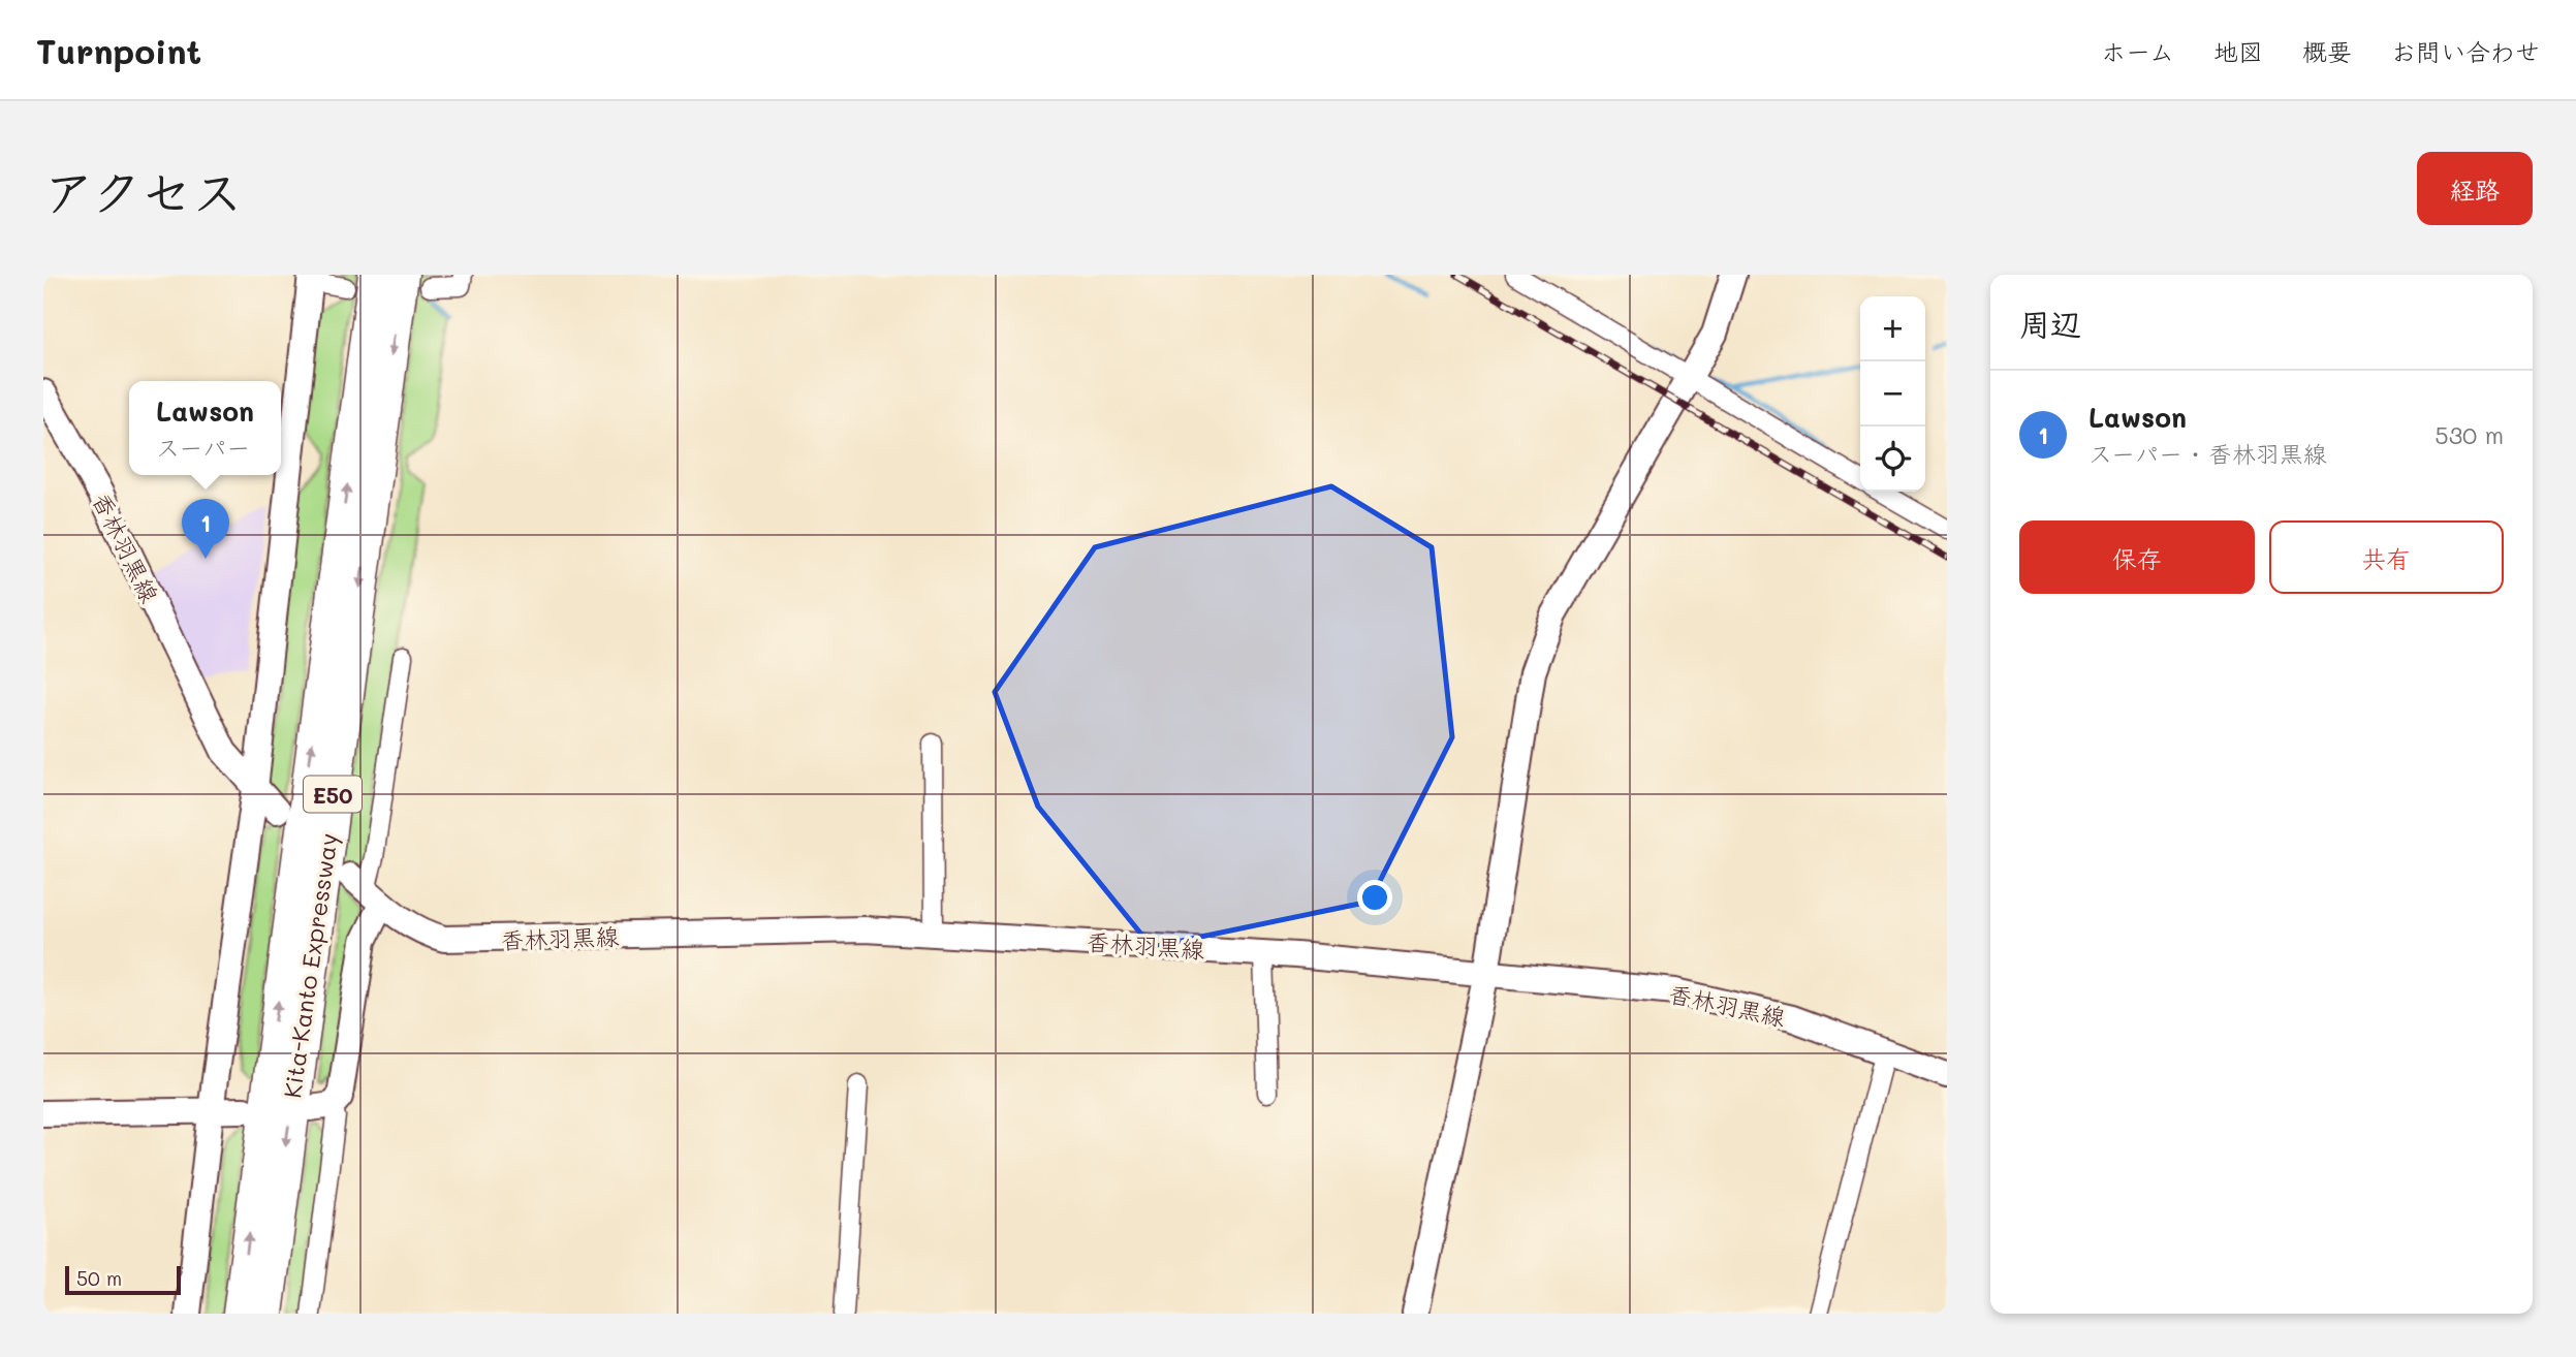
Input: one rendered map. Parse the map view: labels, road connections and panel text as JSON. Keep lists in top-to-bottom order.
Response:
{
  "streets": {
    "highway": ["E50", "Kita-Kanto Expressway"],
    "street": ["香林羽黒線"]
  },
  "scale_bar": "50 m",
  "page": {
    "header": "Turnpoint",
    "nav": [
      "ホーム",
      "地図",
      "概要",
      "お問い合わせ"
    ],
    "title": "アクセス",
    "buttons": [
      "経路",
      ["保存", "共有"]
    ],
    "heading": "周辺",
    "map_buttons": ["+", "−"],
    "list": [
      {
        "mark": "1",
        "name": "Lawson",
        "note": "スーパー · 香林羽黒線",
        "value": "530 m"
      }
    ],
    "popup": ["Lawson", "スーパー"],
    "pins": "1",
    "scale": "50 m"
  }
}
